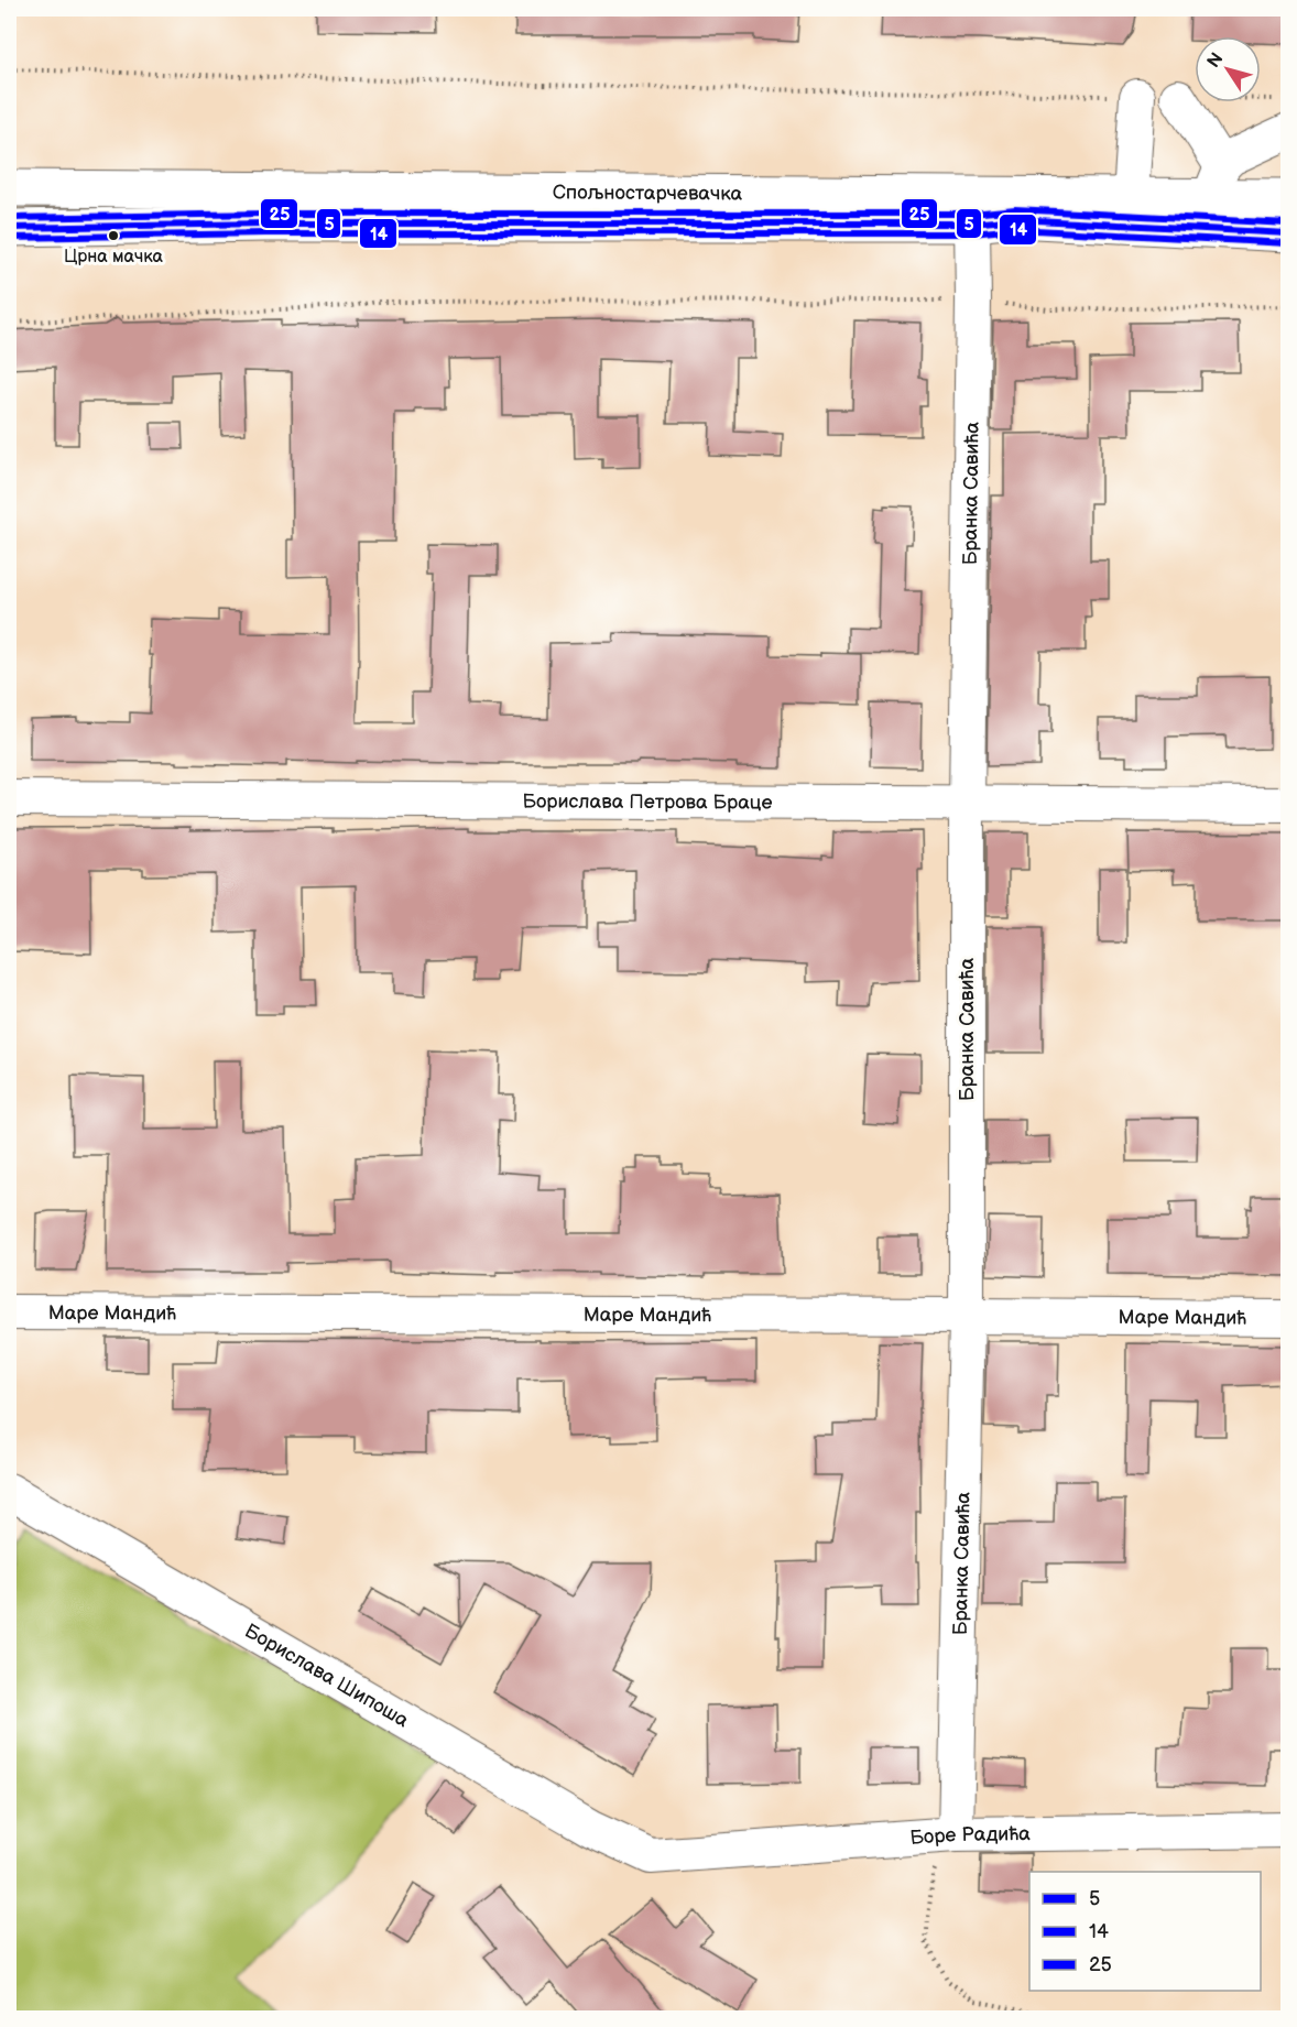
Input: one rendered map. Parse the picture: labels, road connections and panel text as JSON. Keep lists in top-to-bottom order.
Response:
{
  "streets": {
    "street": [
      "Спољностарчевачка",
      "Бранка Савића",
      "Борислава Петрова Браце",
      "Маре Мандић",
      "Борислава Шипоша",
      "Боре Радића"
    ]
  },
  "crossings": [
    ["Спољностарчевачка", "Бранка Савића"],
    ["Бранка Савића", "Борислава Петрова Браце"],
    ["Бранка Савића", "Маре Мандић"],
    ["Бранка Савића", "Боре Радића"],
    ["Борислава Шипоша", "Боре Радића"]
  ],
  "places": ["Црна мачка"],
  "lines": ["transit line 25", "transit line 5", "transit line 14"],
  "legend": ["5", "14", "25"],
  "north": "top left"
}
